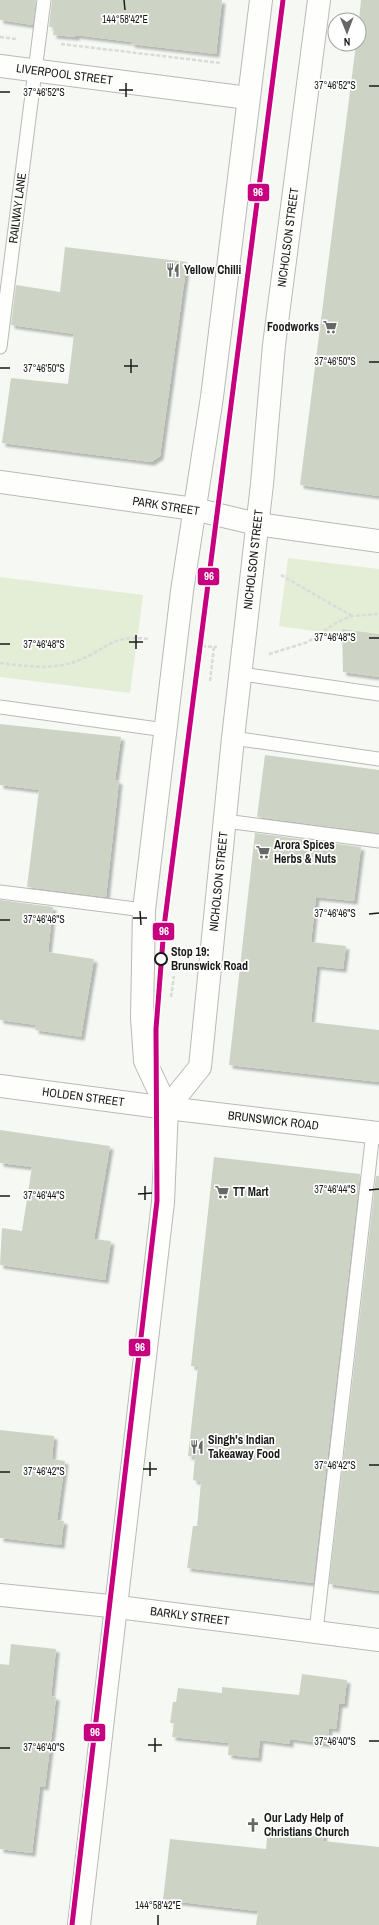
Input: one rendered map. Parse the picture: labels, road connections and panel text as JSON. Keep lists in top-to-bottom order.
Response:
{
  "streets": {
    "main road": [
      "LIVERPOOL STREET",
      "NICHOLSON STREET",
      "PARK STREET",
      "HOLDEN STREET",
      "BRUNSWICK ROAD",
      "BARKLY STREET"
    ],
    "lane": ["RAILWAY LANE"]
  },
  "crossings": [
    ["LIVERPOOL STREET", "RAILWAY LANE"],
    ["NICHOLSON STREET", "PARK STREET"],
    ["NICHOLSON STREET", "HOLDEN STREET"],
    ["NICHOLSON STREET", "BRUNSWICK ROAD"],
    ["HOLDEN STREET", "BRUNSWICK ROAD"]
  ],
  "places": {
    "restaurant": ["Yellow Chilli", "Singh's Indian Takeaway Food"],
    "supermarket": ["Foodworks", "Arora Spices Herbs & Nuts", "TT Mart"],
    "other": ["Stop 19: Brunswick Road"],
    "church": ["Our Lady Help of Christians Church"]
  },
  "lines": ["transit line 96"],
  "north": "bottom",
  "coordinates": [
    "144°58'42\"E",
    "37°46'52\"S",
    "37°46'50\"S",
    "37°46'48\"S",
    "37°46'46\"S",
    "37°46'44\"S",
    "37°46'42\"S",
    "37°46'40\"S"
  ]
}
